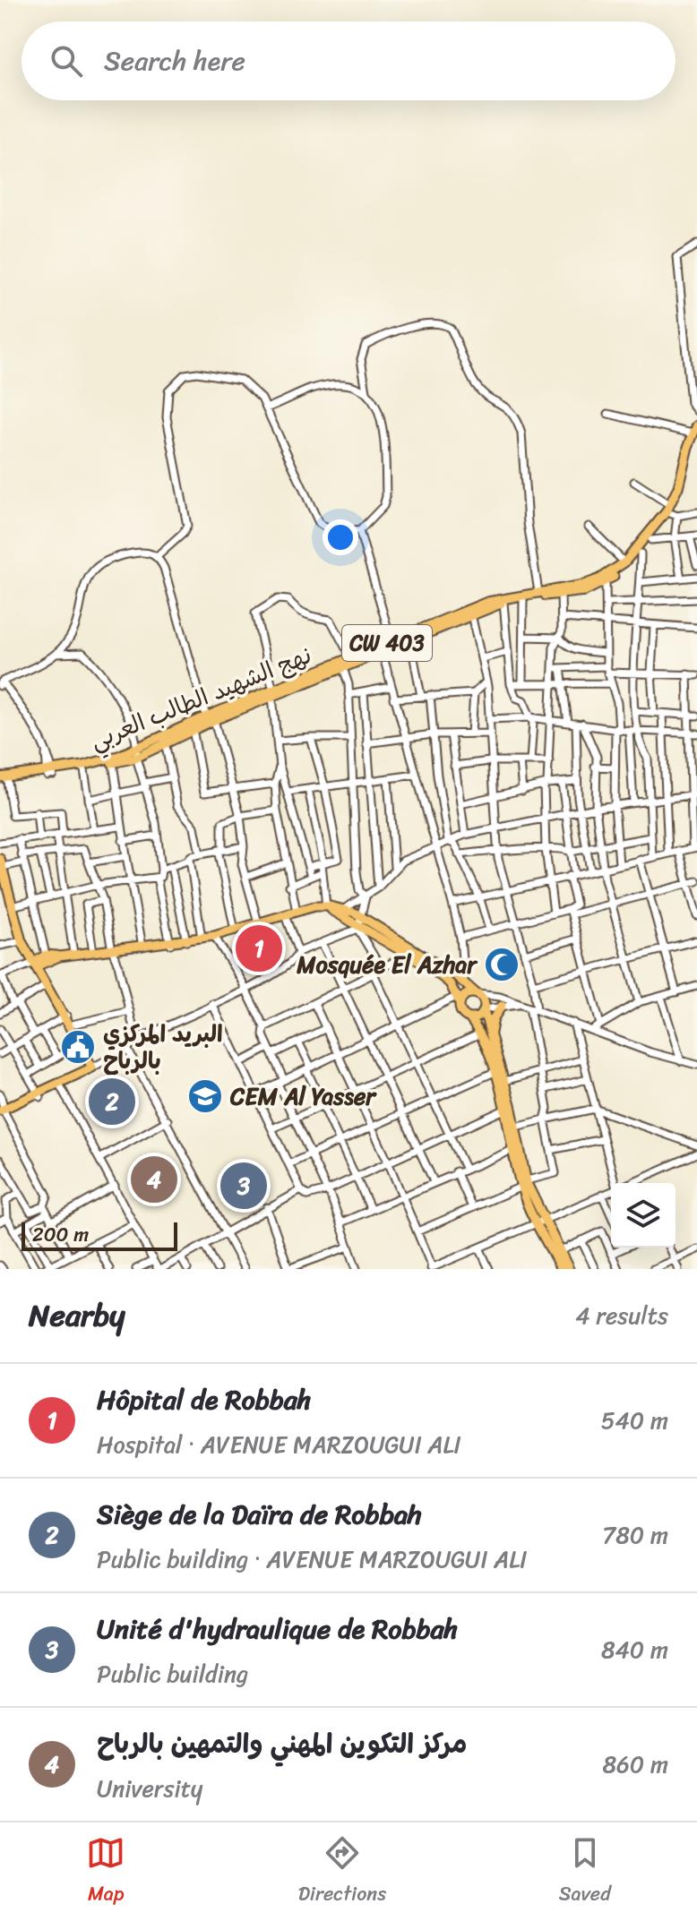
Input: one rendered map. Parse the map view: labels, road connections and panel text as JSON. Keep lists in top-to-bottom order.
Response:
{
  "streets": {
    "main road": ["CW 403", "نهج الشهيد الطالب العربي"]
  },
  "places": {
    "mosque": ["Mosquée El Azhar"],
    "public building": ["البريد المركزي بالرباح"],
    "school or university": ["CEM Al Yasser"]
  },
  "scale_bar": "200 m",
  "page": {
    "search": "Search here",
    "pins": [
      "1",
      "2",
      "4",
      "3"
    ],
    "scale": "200 m",
    "heading": ["Nearby", "4 results"],
    "list": [
      {
        "mark": "1",
        "name": "Hôpital de Robbah",
        "note": "Hospital · AVENUE MARZOUGUI ALI",
        "value": "540 m"
      },
      {
        "mark": "2",
        "name": "Siège de la Daïra de Robbah",
        "note": "Public building · AVENUE MARZOUGUI ALI",
        "value": "780 m"
      },
      {
        "mark": "3",
        "name": "Unité d'hydraulique de Robbah",
        "note": "Public building",
        "value": "840 m"
      },
      {
        "mark": "4",
        "name": "مركز التكوين المهني والتمهين بالرباح",
        "note": "University",
        "value": "860 m"
      }
    ],
    "nav": ["Map", "Directions", "Saved"]
  }
}
